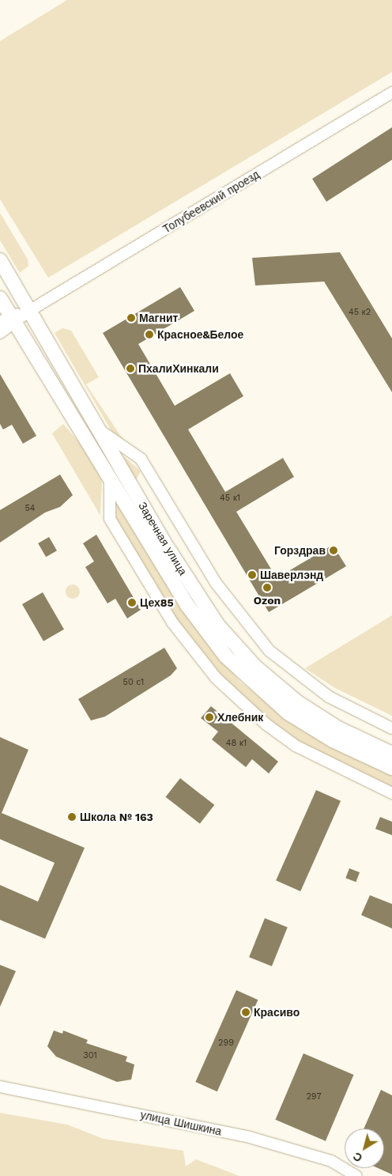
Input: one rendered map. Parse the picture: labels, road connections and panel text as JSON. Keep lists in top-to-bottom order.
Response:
{
  "streets": {
    "street": ["Толубеевский проезд", "Заречная улица", "улица Шишкина"]
  },
  "crossings": [
    ["Толубеевский проезд", "Заречная улица"]
  ],
  "places": [
    "Магнит",
    "Красное&Белое",
    "ПхалиХинкали",
    "Горздрав",
    "Шаверлэнд",
    "Ozon",
    "Цех85",
    "Хлебник",
    "Школа № 163",
    "Красиво"
  ],
  "house_numbers": [
    "45 к2",
    "45 к1",
    "54",
    "50 с1",
    "48 к1",
    "299",
    "301",
    "297"
  ],
  "north": "bottom left"
}
